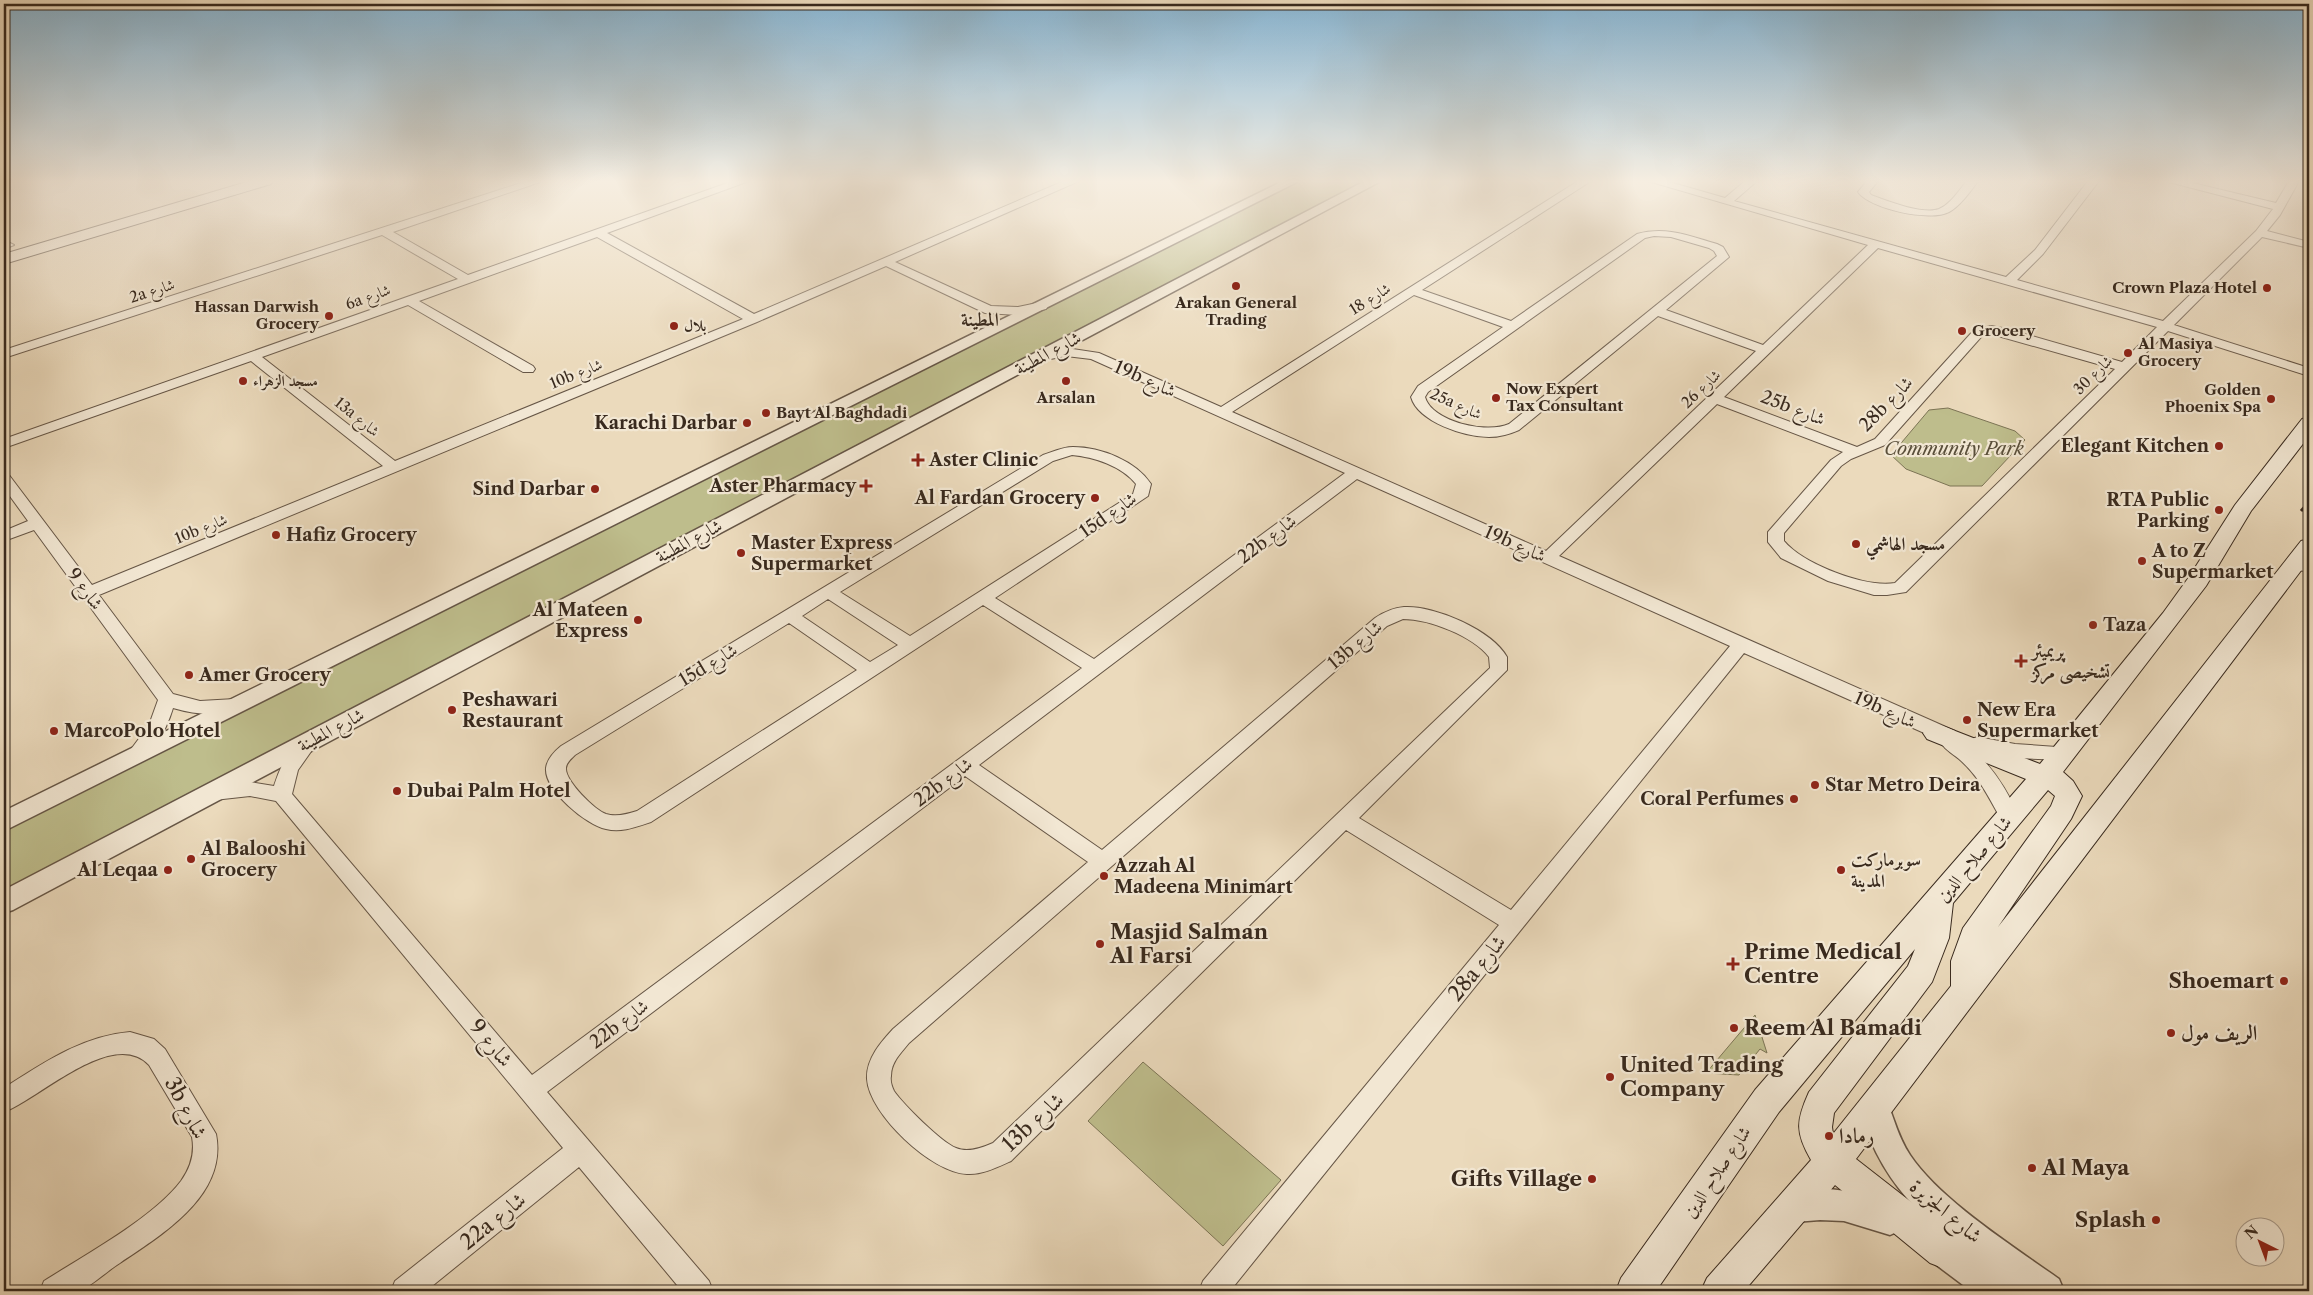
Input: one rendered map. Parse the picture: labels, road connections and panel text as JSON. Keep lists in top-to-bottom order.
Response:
{
  "streets": {
    "main road": ["شارع صلاح الدين"],
    "street": [
      "2a شارع",
      "6a شارع",
      "شارع 18",
      "شارع المطينة",
      "10b شارع",
      "شارع 30",
      "19b شارع",
      "شارع 26",
      "25a شارع",
      "28b شارع",
      "25b شارع",
      "13a شارع",
      "15d شارع",
      "22b شارع",
      "شارع 9",
      "13b شارع",
      "28a شارع",
      "3b شارع",
      "شارع الجزيرة",
      "22a شارع"
    ]
  },
  "crossings": [
    ["6a شارع", "13a شارع"],
    ["شارع 18", "19b شارع"],
    ["شارع المطينة", "19b شارع"],
    ["10b شارع", "13a شارع"],
    ["10b شارع", "شارع 9"],
    ["شارع 30", "28b شارع"],
    ["19b شارع", "شارع 26"],
    ["19b شارع", "22b شارع"],
    ["19b شارع", "شارع صلاح الدين"],
    ["19b شارع", "28a شارع"],
    ["شارع 26", "25b شارع"],
    ["28b شارع", "25b شارع"],
    ["22b شارع", "شارع 9"],
    ["شارع 9", "22a شارع"]
  ],
  "districts": ["المطينة"],
  "parks": ["Community Park"],
  "places": {
    "other": [
      "Arakan General Trading",
      "Crown Plaza Hotel",
      "Hassan Darwish Grocery",
      "بلال",
      "Grocery",
      "Al Masiya Grocery",
      "مسجد الزهراء",
      "Arsalan",
      "Now Expert Tax Consultant",
      "Golden Phoenix Spa",
      "Bayt Al Baghdadi",
      "Karachi Darbar",
      "Elegant Kitchen",
      "Sind Darbar",
      "Al Fardan Grocery",
      "RTA Public Parking",
      "Hafiz Grocery",
      "مسجد الهاشمي",
      "Master Express Supermarket",
      "A to Z Supermarket",
      "Al Mateen Express",
      "Taza",
      "Amer Grocery",
      "Peshawari Restaurant",
      "New Era Supermarket",
      "MarcoPolo Hotel",
      "Star Metro Deira",
      "Dubai Palm Hotel",
      "Coral Perfumes",
      "Al Balooshi Grocery",
      "Al Leqaa",
      "سوبرماركت المدينة",
      "Azzah Al Madeena Minimart",
      "Masjid Salman Al Farsi",
      "Shoemart",
      "Reem Al Bamadi",
      "الريف مول",
      "United Trading Company",
      "رمادا",
      "Al Maya",
      "Gifts Village",
      "Splash"
    ],
    "health": [
      "Aster Clinic",
      "Aster Pharmacy",
      "پریمیئر تشخیصی مرکز",
      "Prime Medical Centre"
    ]
  },
  "north": "top left"
}
